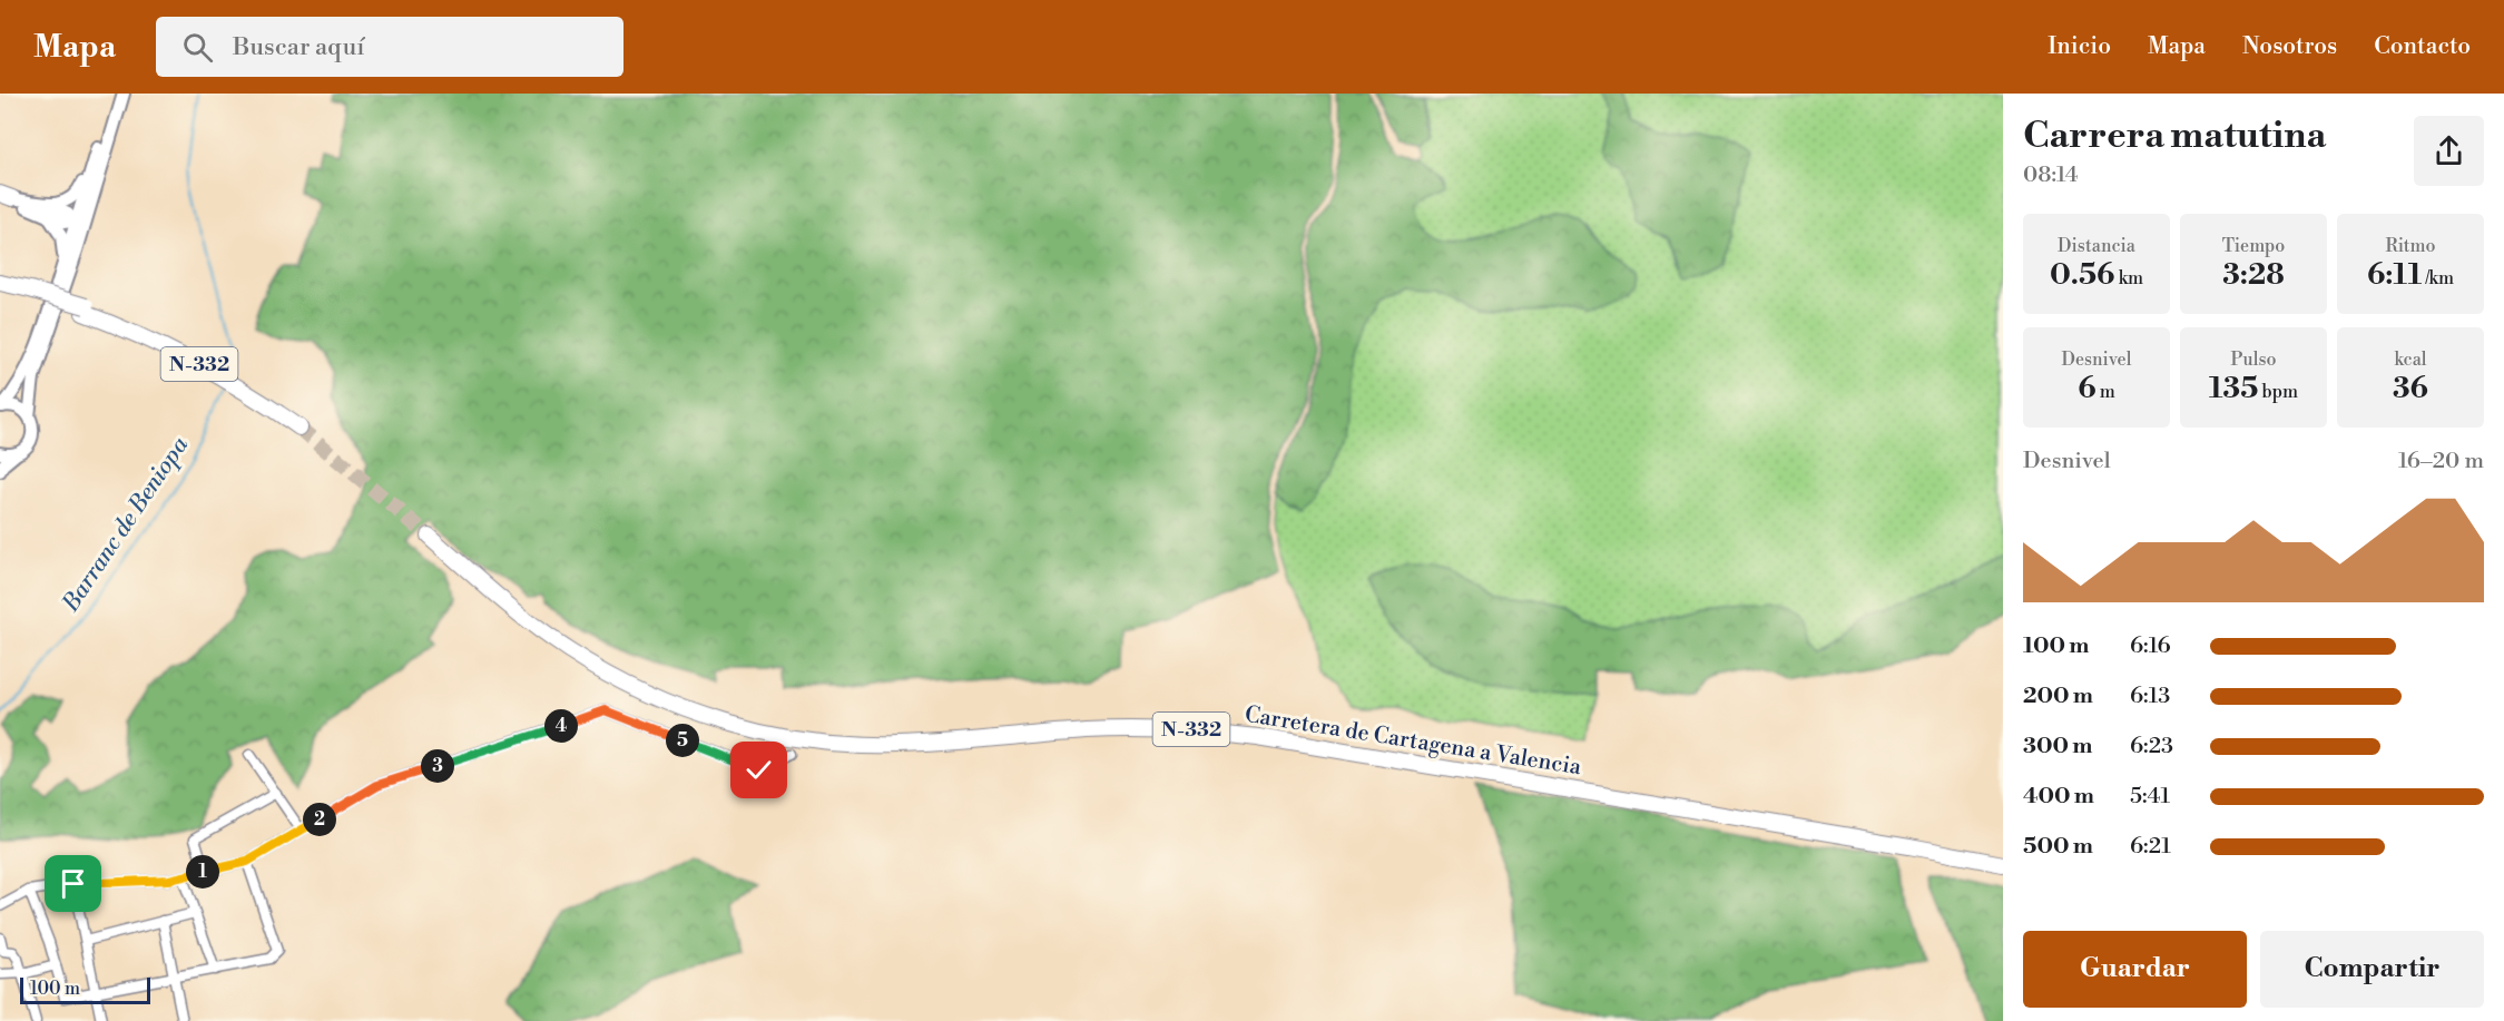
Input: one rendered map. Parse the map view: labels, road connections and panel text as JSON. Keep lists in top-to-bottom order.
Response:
{
  "streets": {
    "highway": ["N-332", "Carretera de Cartagena a Valencia"]
  },
  "water": ["Barranc de Beniopa"],
  "scale_bar": "100 m",
  "page": {
    "header": "Mapa",
    "search": "Buscar aquí",
    "nav": [
      "Inicio",
      "Mapa",
      "Nosotros",
      "Contacto"
    ],
    "heading": ["Carrera matutina", "08:14"],
    "stats": [
      ["Distancia", "0.56 km"],
      ["Tiempo", "3:28"],
      ["Ritmo", "6:11 /km"],
      ["Desnivel", "6 m"],
      ["Pulso", "135 bpm"],
      ["kcal", "36"]
    ],
    "chart": ["Desnivel", "16–20 m"],
    "list": [
      {
        "name": "100 m",
        "note": "6:16"
      },
      {
        "name": "200 m",
        "note": "6:13"
      },
      {
        "name": "300 m",
        "note": "6:23"
      },
      {
        "name": "400 m",
        "note": "5:41"
      },
      {
        "name": "500 m",
        "note": "6:21"
      }
    ],
    "pins": [
      "4",
      "5",
      "3",
      "2",
      "1"
    ],
    "buttons": ["Guardar", "Compartir"],
    "scale": "100 m"
  }
}
